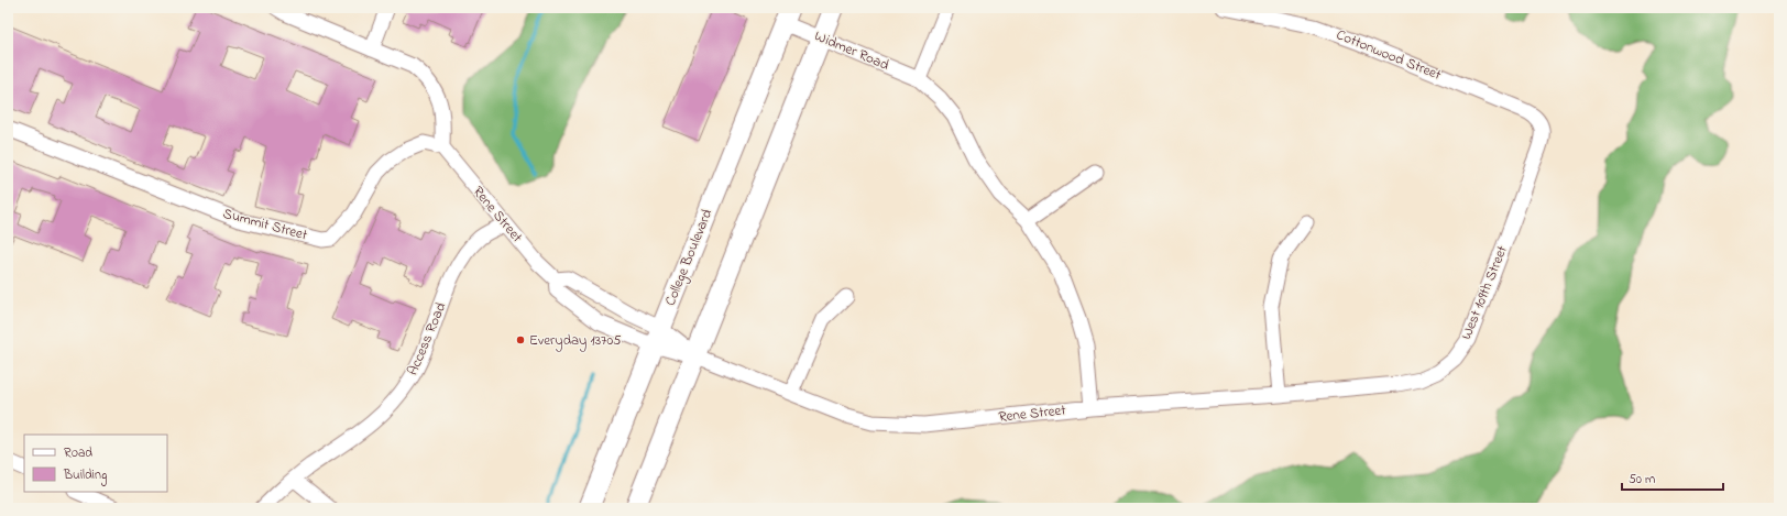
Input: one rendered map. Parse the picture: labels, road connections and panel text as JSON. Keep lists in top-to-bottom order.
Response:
{
  "streets": {
    "main road": ["College Boulevard"],
    "street": [
      "Widmer Road",
      "Cottonwood Street",
      "Rene Street",
      "Summit Street",
      "West 109th Street",
      "Access Road"
    ]
  },
  "crossings": [
    ["Widmer Road", "Rene Street"],
    ["Widmer Road", "College Boulevard"],
    ["Cottonwood Street", "West 109th Street"],
    ["Rene Street", "Summit Street"],
    ["Rene Street", "College Boulevard"],
    ["Rene Street", "West 109th Street"],
    ["Rene Street", "Access Road"]
  ],
  "places": ["Everyday 13705"],
  "legend": ["Road", "Building"],
  "scale_bar": "50 m"
}
